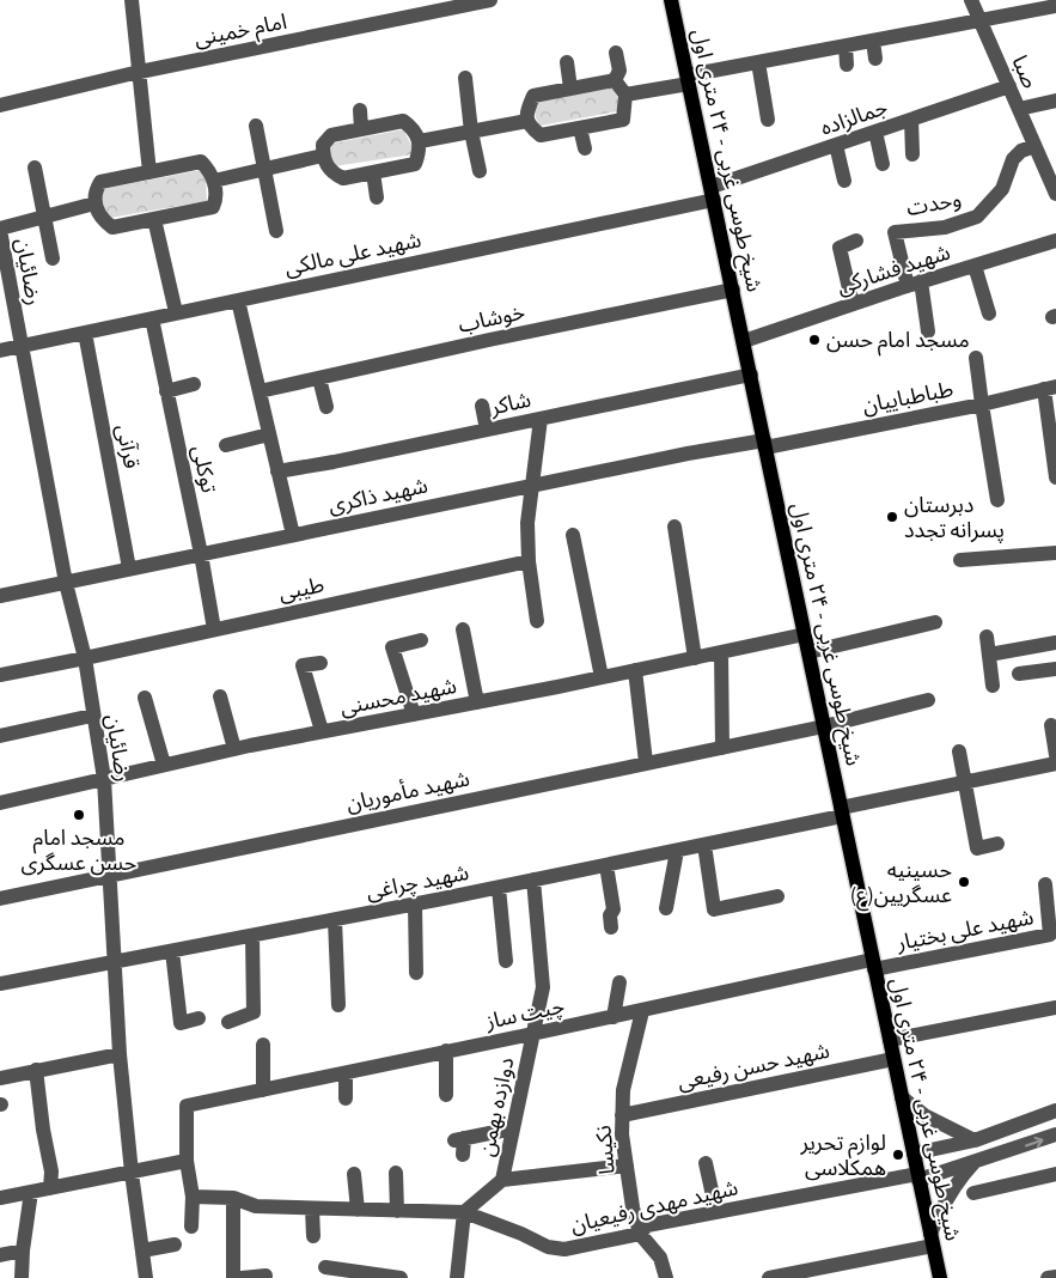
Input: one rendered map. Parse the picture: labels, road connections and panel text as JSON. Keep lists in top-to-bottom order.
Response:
{
  "streets": {
    "main road": ["شیخ طوسی غربی - ۲۴ متری اول"],
    "street": [
      "امام خمینی",
      "صبا",
      "جمالزاده",
      "وحدت",
      "شهید علی مالکی",
      "شهید فشارکی",
      "رضائیان",
      "خوشاب",
      "طباطباییان",
      "شاکر",
      "قرآنی",
      "توکلی",
      "شهید ذاکری",
      "طیبی",
      "شهید محسنی",
      "شهید مأموریان",
      "شهید چراغی",
      "شهید علی بختیار",
      "چیت ساز",
      "شهید حسن رفیعی",
      "دوازده بهمن",
      "نکیسا",
      "شهید مهدی رفیعیان"
    ]
  },
  "crossings": [
    ["صبا", "جمالزاده"],
    ["صبا", "وحدت"],
    ["جمالزاده", "شیخ طوسی غربی - ۲۴ متری اول"],
    ["جمالزاده", "شهید علی مالکی"],
    ["شیخ طوسی غربی - ۲۴ متری اول", "شهید علی مالکی"],
    ["شیخ طوسی غربی - ۲۴ متری اول", "شهید فشارکی"],
    ["شیخ طوسی غربی - ۲۴ متری اول", "خوشاب"],
    ["شیخ طوسی غربی - ۲۴ متری اول", "طباطباییان"],
    ["شیخ طوسی غربی - ۲۴ متری اول", "شاکر"],
    ["شیخ طوسی غربی - ۲۴ متری اول", "شهید ذاکری"],
    ["شیخ طوسی غربی - ۲۴ متری اول", "شهید محسنی"],
    ["شیخ طوسی غربی - ۲۴ متری اول", "شهید مأموریان"],
    ["شیخ طوسی غربی - ۲۴ متری اول", "شهید چراغی"],
    ["شیخ طوسی غربی - ۲۴ متری اول", "شهید علی بختیار"],
    ["شیخ طوسی غربی - ۲۴ متری اول", "چیت ساز"],
    ["شیخ طوسی غربی - ۲۴ متری اول", "شهید حسن رفیعی"],
    ["شیخ طوسی غربی - ۲۴ متری اول", "شهید مهدی رفیعیان"],
    ["وحدت", "شهید فشارکی"],
    ["شهید علی مالکی", "رضائیان"],
    ["شهید علی مالکی", "قرآنی"],
    ["شهید علی مالکی", "توکلی"],
    ["رضائیان", "شهید ذاکری"],
    ["رضائیان", "طیبی"],
    ["رضائیان", "شهید محسنی"],
    ["رضائیان", "شهید مأموریان"],
    ["رضائیان", "شهید چراغی"],
    ["طباطباییان", "شهید ذاکری"],
    ["قرآنی", "شهید ذاکری"],
    ["توکلی", "شهید ذاکری"],
    ["توکلی", "طیبی"],
    ["شهید چراغی", "دوازده بهمن"],
    ["شهید علی بختیار", "چیت ساز"],
    ["چیت ساز", "دوازده بهمن"],
    ["چیت ساز", "نکیسا"],
    ["شهید حسن رفیعی", "نکیسا"],
    ["دوازده بهمن", "شهید مهدی رفیعیان"],
    ["نکیسا", "شهید مهدی رفیعیان"]
  ],
  "places": [
    "مسجد امام حسن",
    "دبرستان پسرانه تجدد",
    "مسجد امام حسن عسگری",
    "حسینیه عسگریین(ع)",
    "لوازم تحریر همکلاسی"
  ]
}
